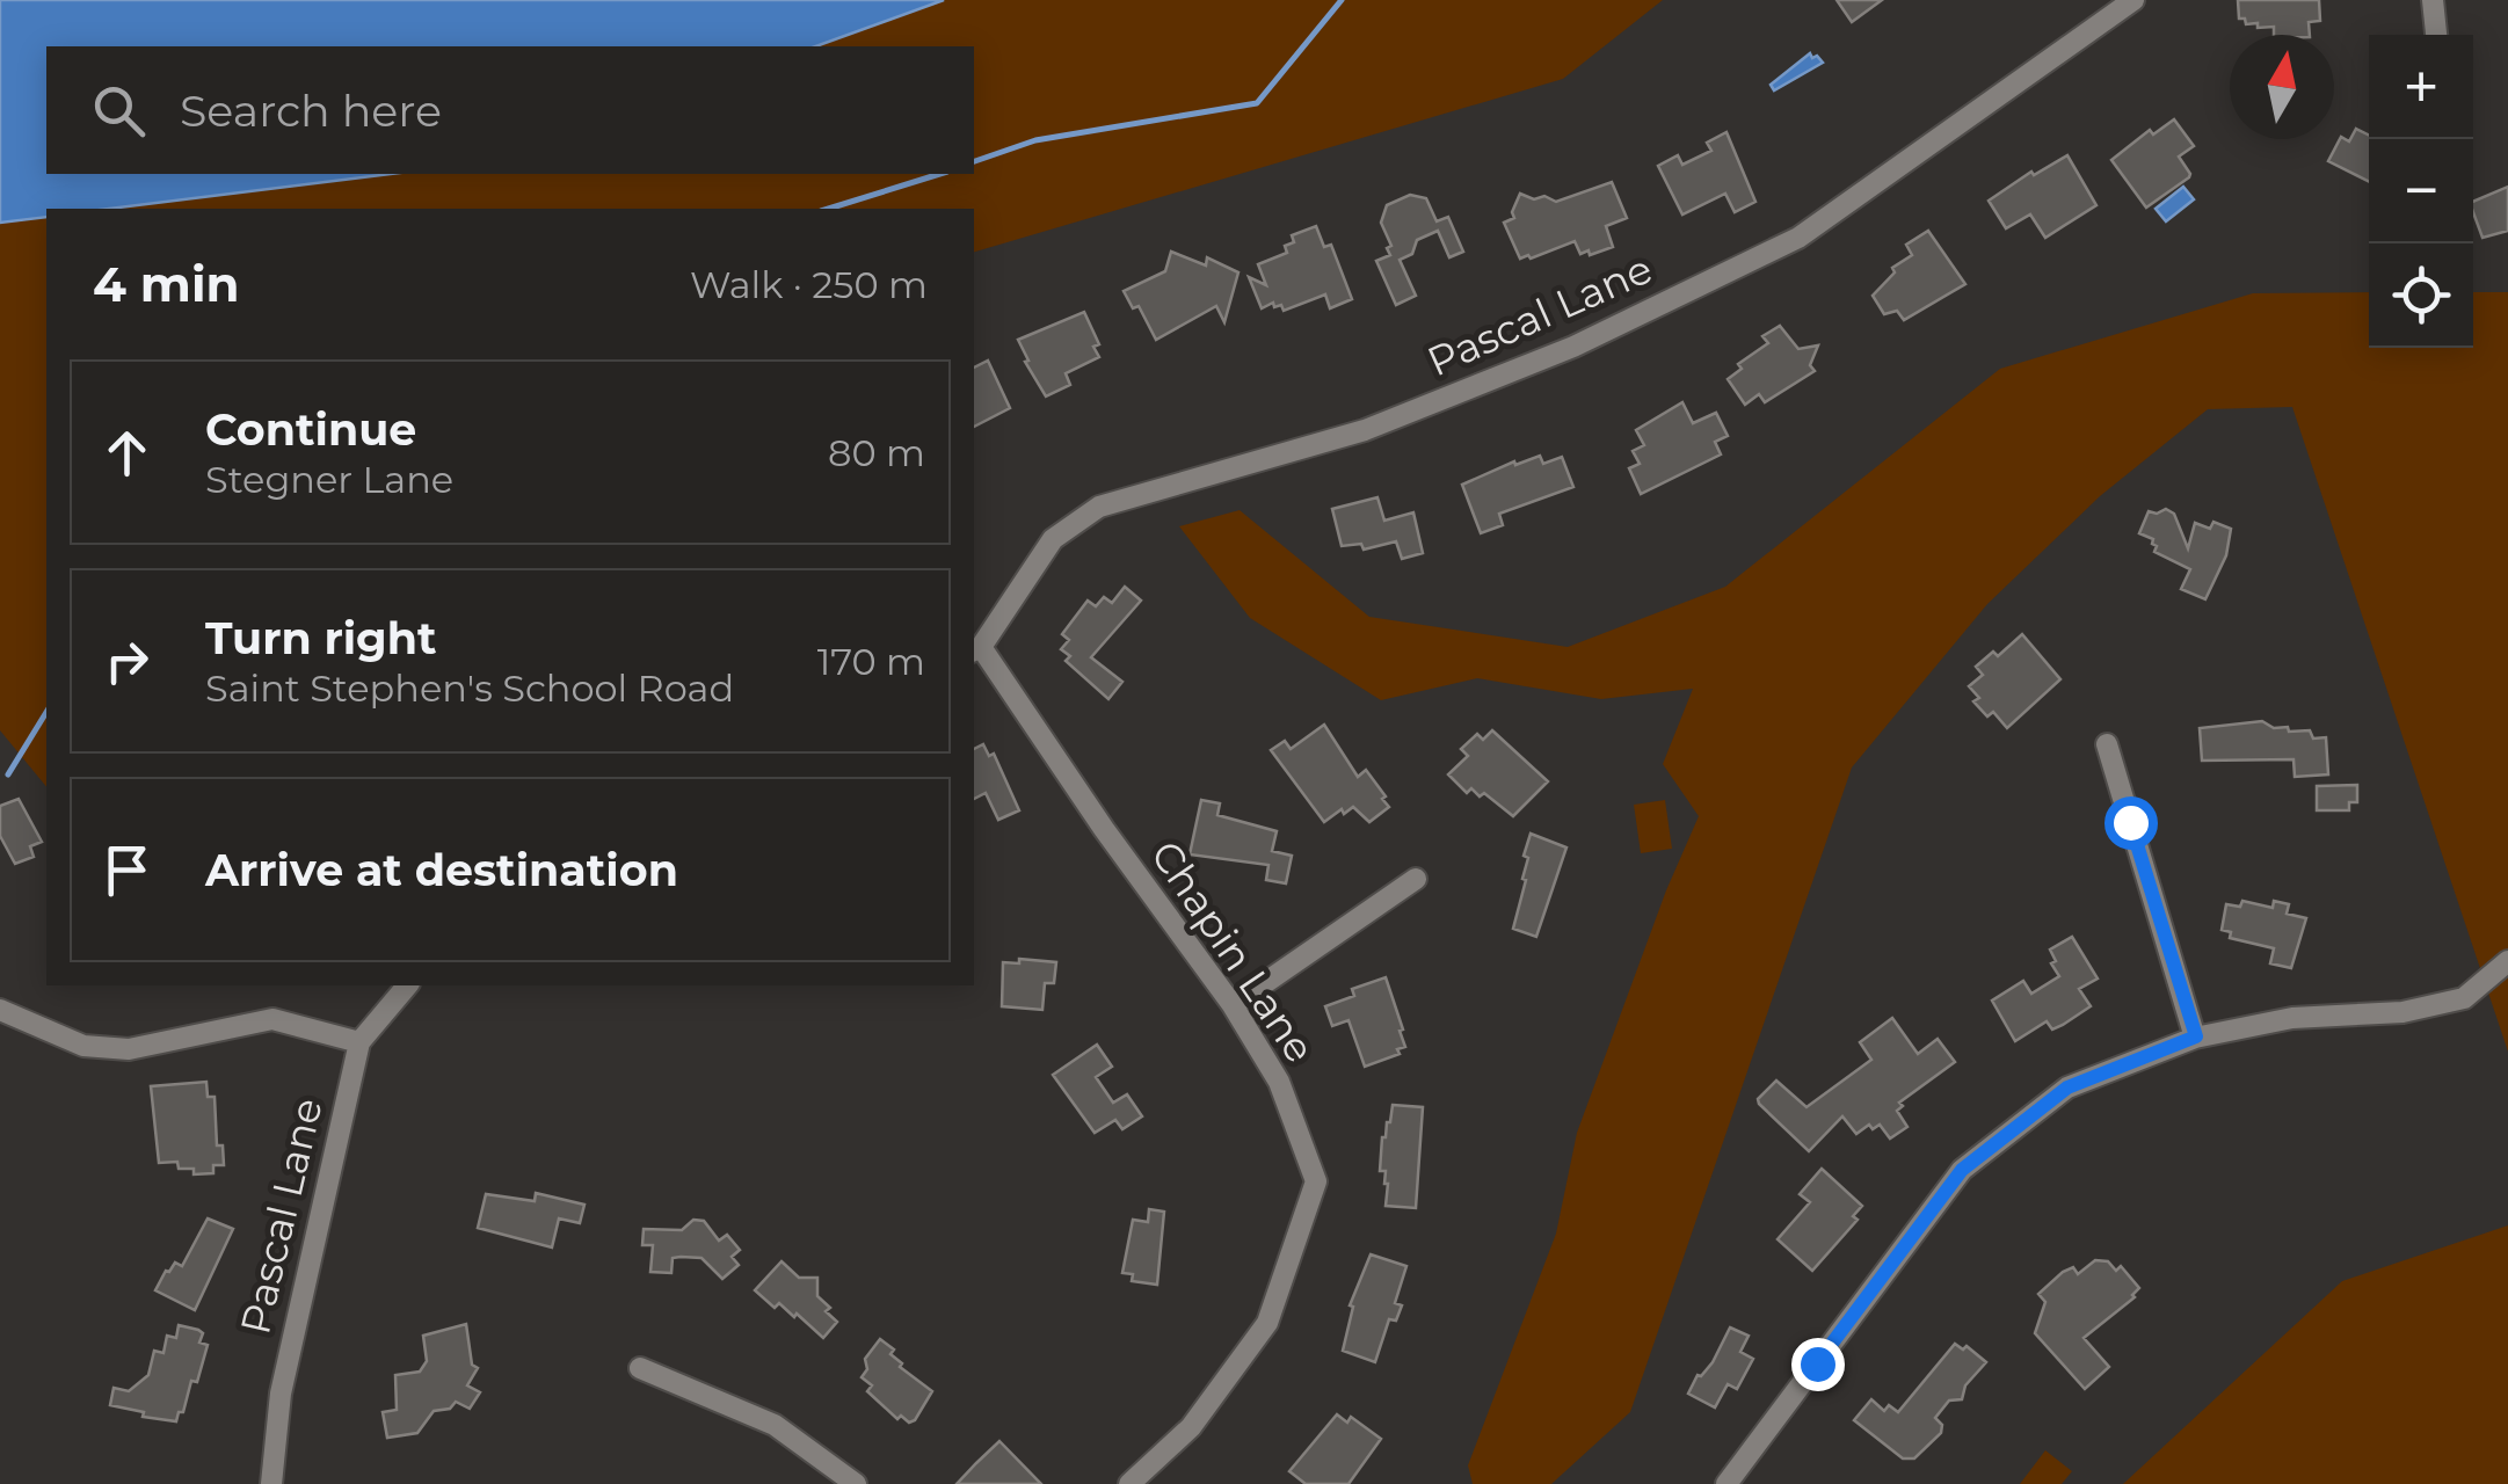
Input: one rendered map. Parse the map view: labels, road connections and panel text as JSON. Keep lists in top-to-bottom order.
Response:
{
  "streets": {
    "street": ["Pascal Lane", "Chapin Lane"]
  },
  "crossings": [
    ["Pascal Lane", "Chapin Lane"]
  ],
  "north": "top",
  "page": {
    "map_buttons": ["+", "−"],
    "search": "Search here",
    "heading": ["4 min", "Walk · 250 m"],
    "list": [
      ["Continue", "Stegner Lane", "80 m"],
      ["Turn right", "Saint Stephen's School Road", "170 m"],
      "Arrive at destination"
    ]
  }
}
